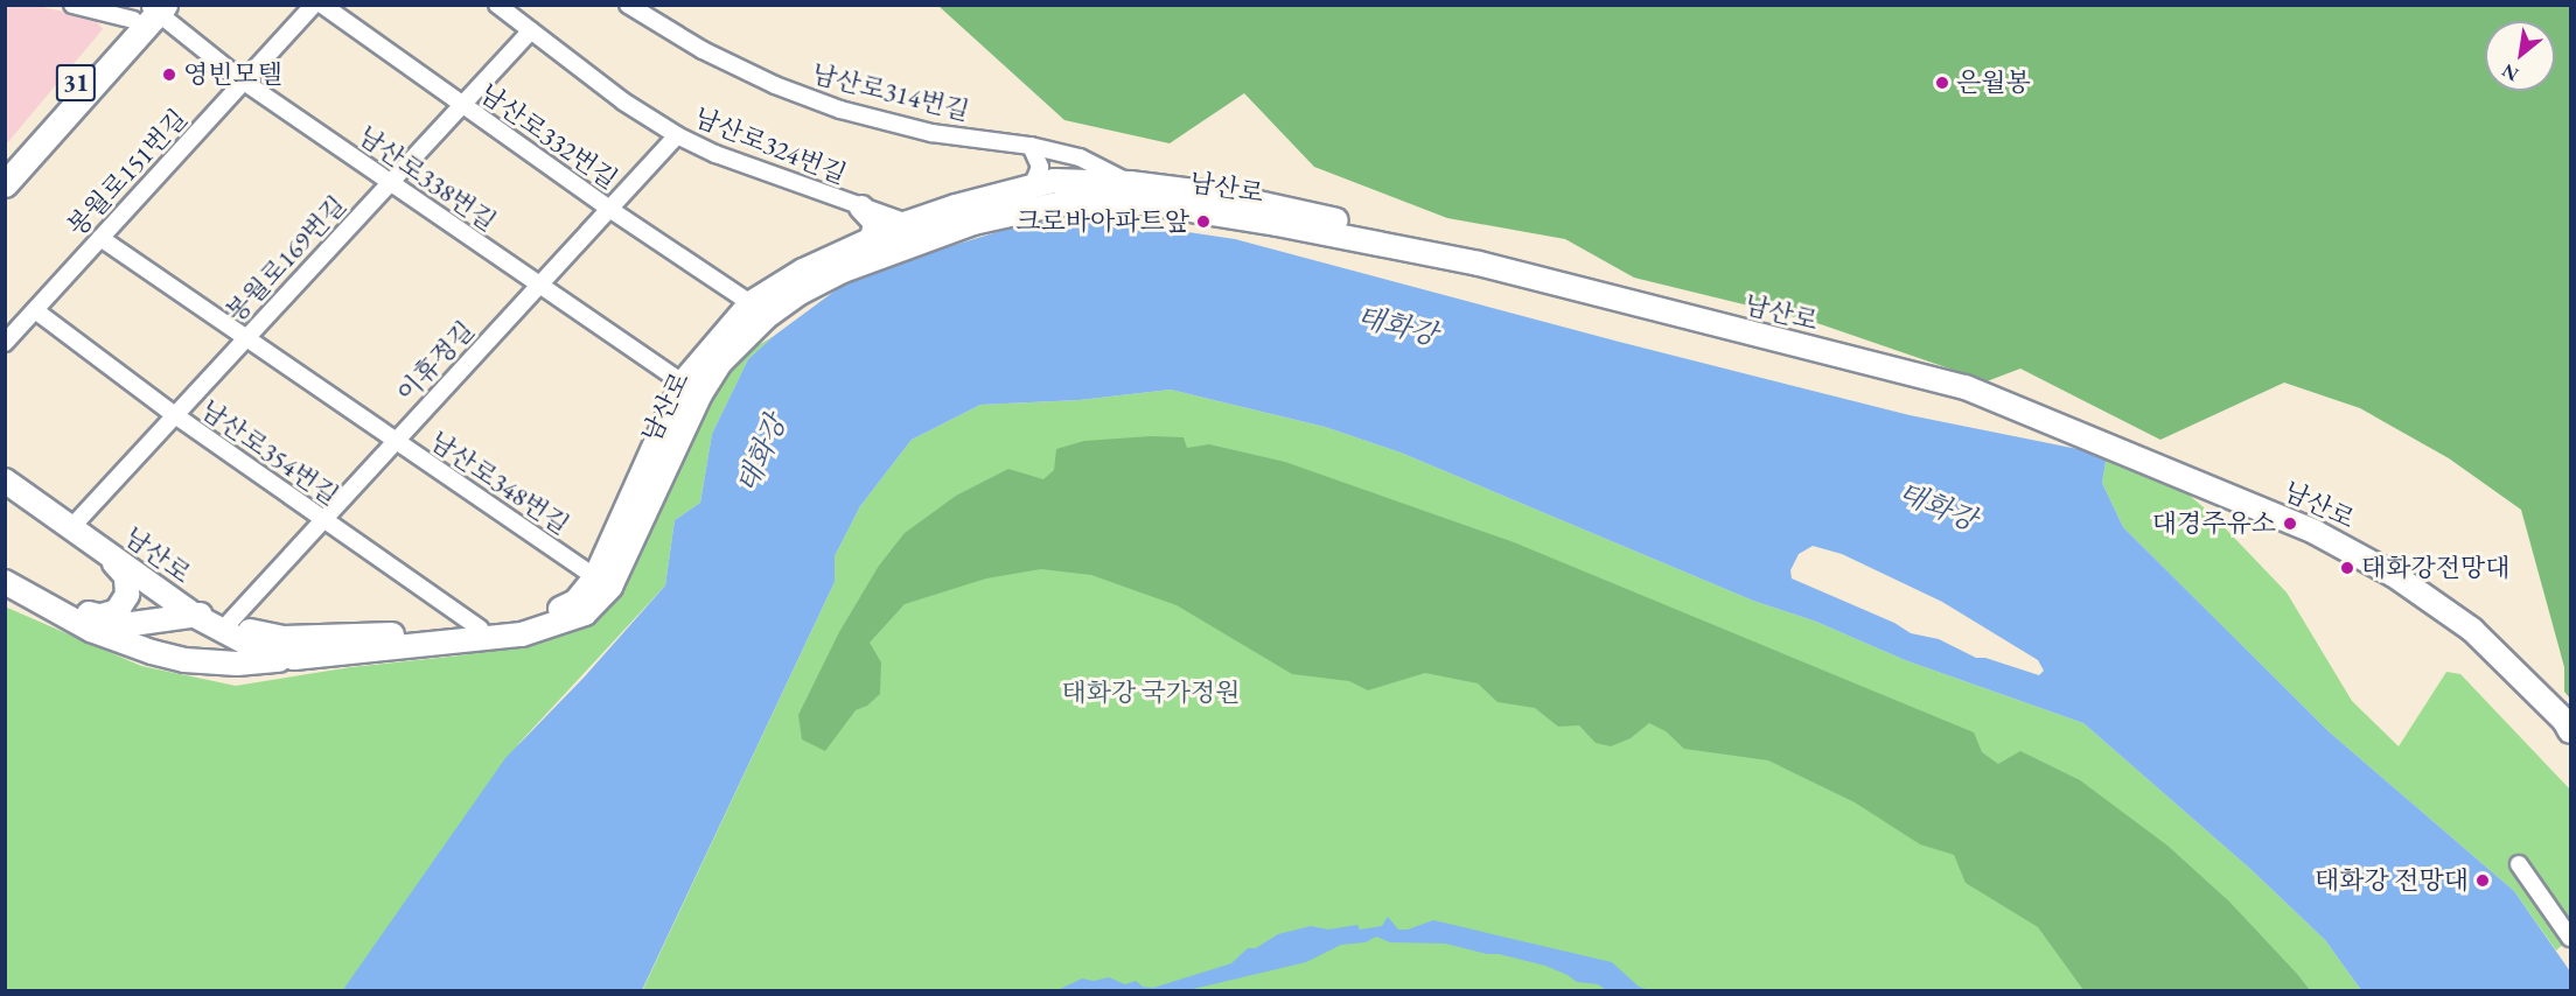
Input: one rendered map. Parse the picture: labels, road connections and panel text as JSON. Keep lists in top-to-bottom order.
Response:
{
  "streets": {
    "main road": ["31", "남산로"],
    "street": [
      "남산로314번길",
      "남산로332번길",
      "남산로324번길",
      "봉월로151번길",
      "남산로338번길",
      "봉월로169번길",
      "이휴정길",
      "남산로354번길",
      "남산로348번길"
    ]
  },
  "crossings": [
    ["31", "남산로338번길"],
    ["남산로314번길", "남산로"],
    ["남산로332번길", "남산로"],
    ["남산로332번길", "봉월로169번길"],
    ["남산로332번길", "이휴정길"],
    ["남산로324번길", "남산로"],
    ["남산로324번길", "봉월로169번길"],
    ["남산로324번길", "이휴정길"],
    ["봉월로151번길", "남산로338번길"],
    ["봉월로151번길", "남산로354번길"],
    ["봉월로151번길", "남산로348번길"],
    ["남산로338번길", "남산로"],
    ["남산로338번길", "봉월로169번길"],
    ["남산로338번길", "이휴정길"],
    ["남산로", "봉월로169번길"],
    ["남산로", "이휴정길"],
    ["남산로", "남산로354번길"],
    ["남산로", "남산로348번길"],
    ["봉월로169번길", "남산로354번길"],
    ["봉월로169번길", "남산로348번길"],
    ["이휴정길", "남산로354번길"],
    ["이휴정길", "남산로348번길"]
  ],
  "water": ["태화강"],
  "parks": ["태화강 국가정원"],
  "places": [
    "영빈모텔",
    "은월봉",
    "크로바아파트앞",
    "대경주유소",
    "태화강전망대",
    "태화강 전망대"
  ],
  "north": "bottom left"
}
